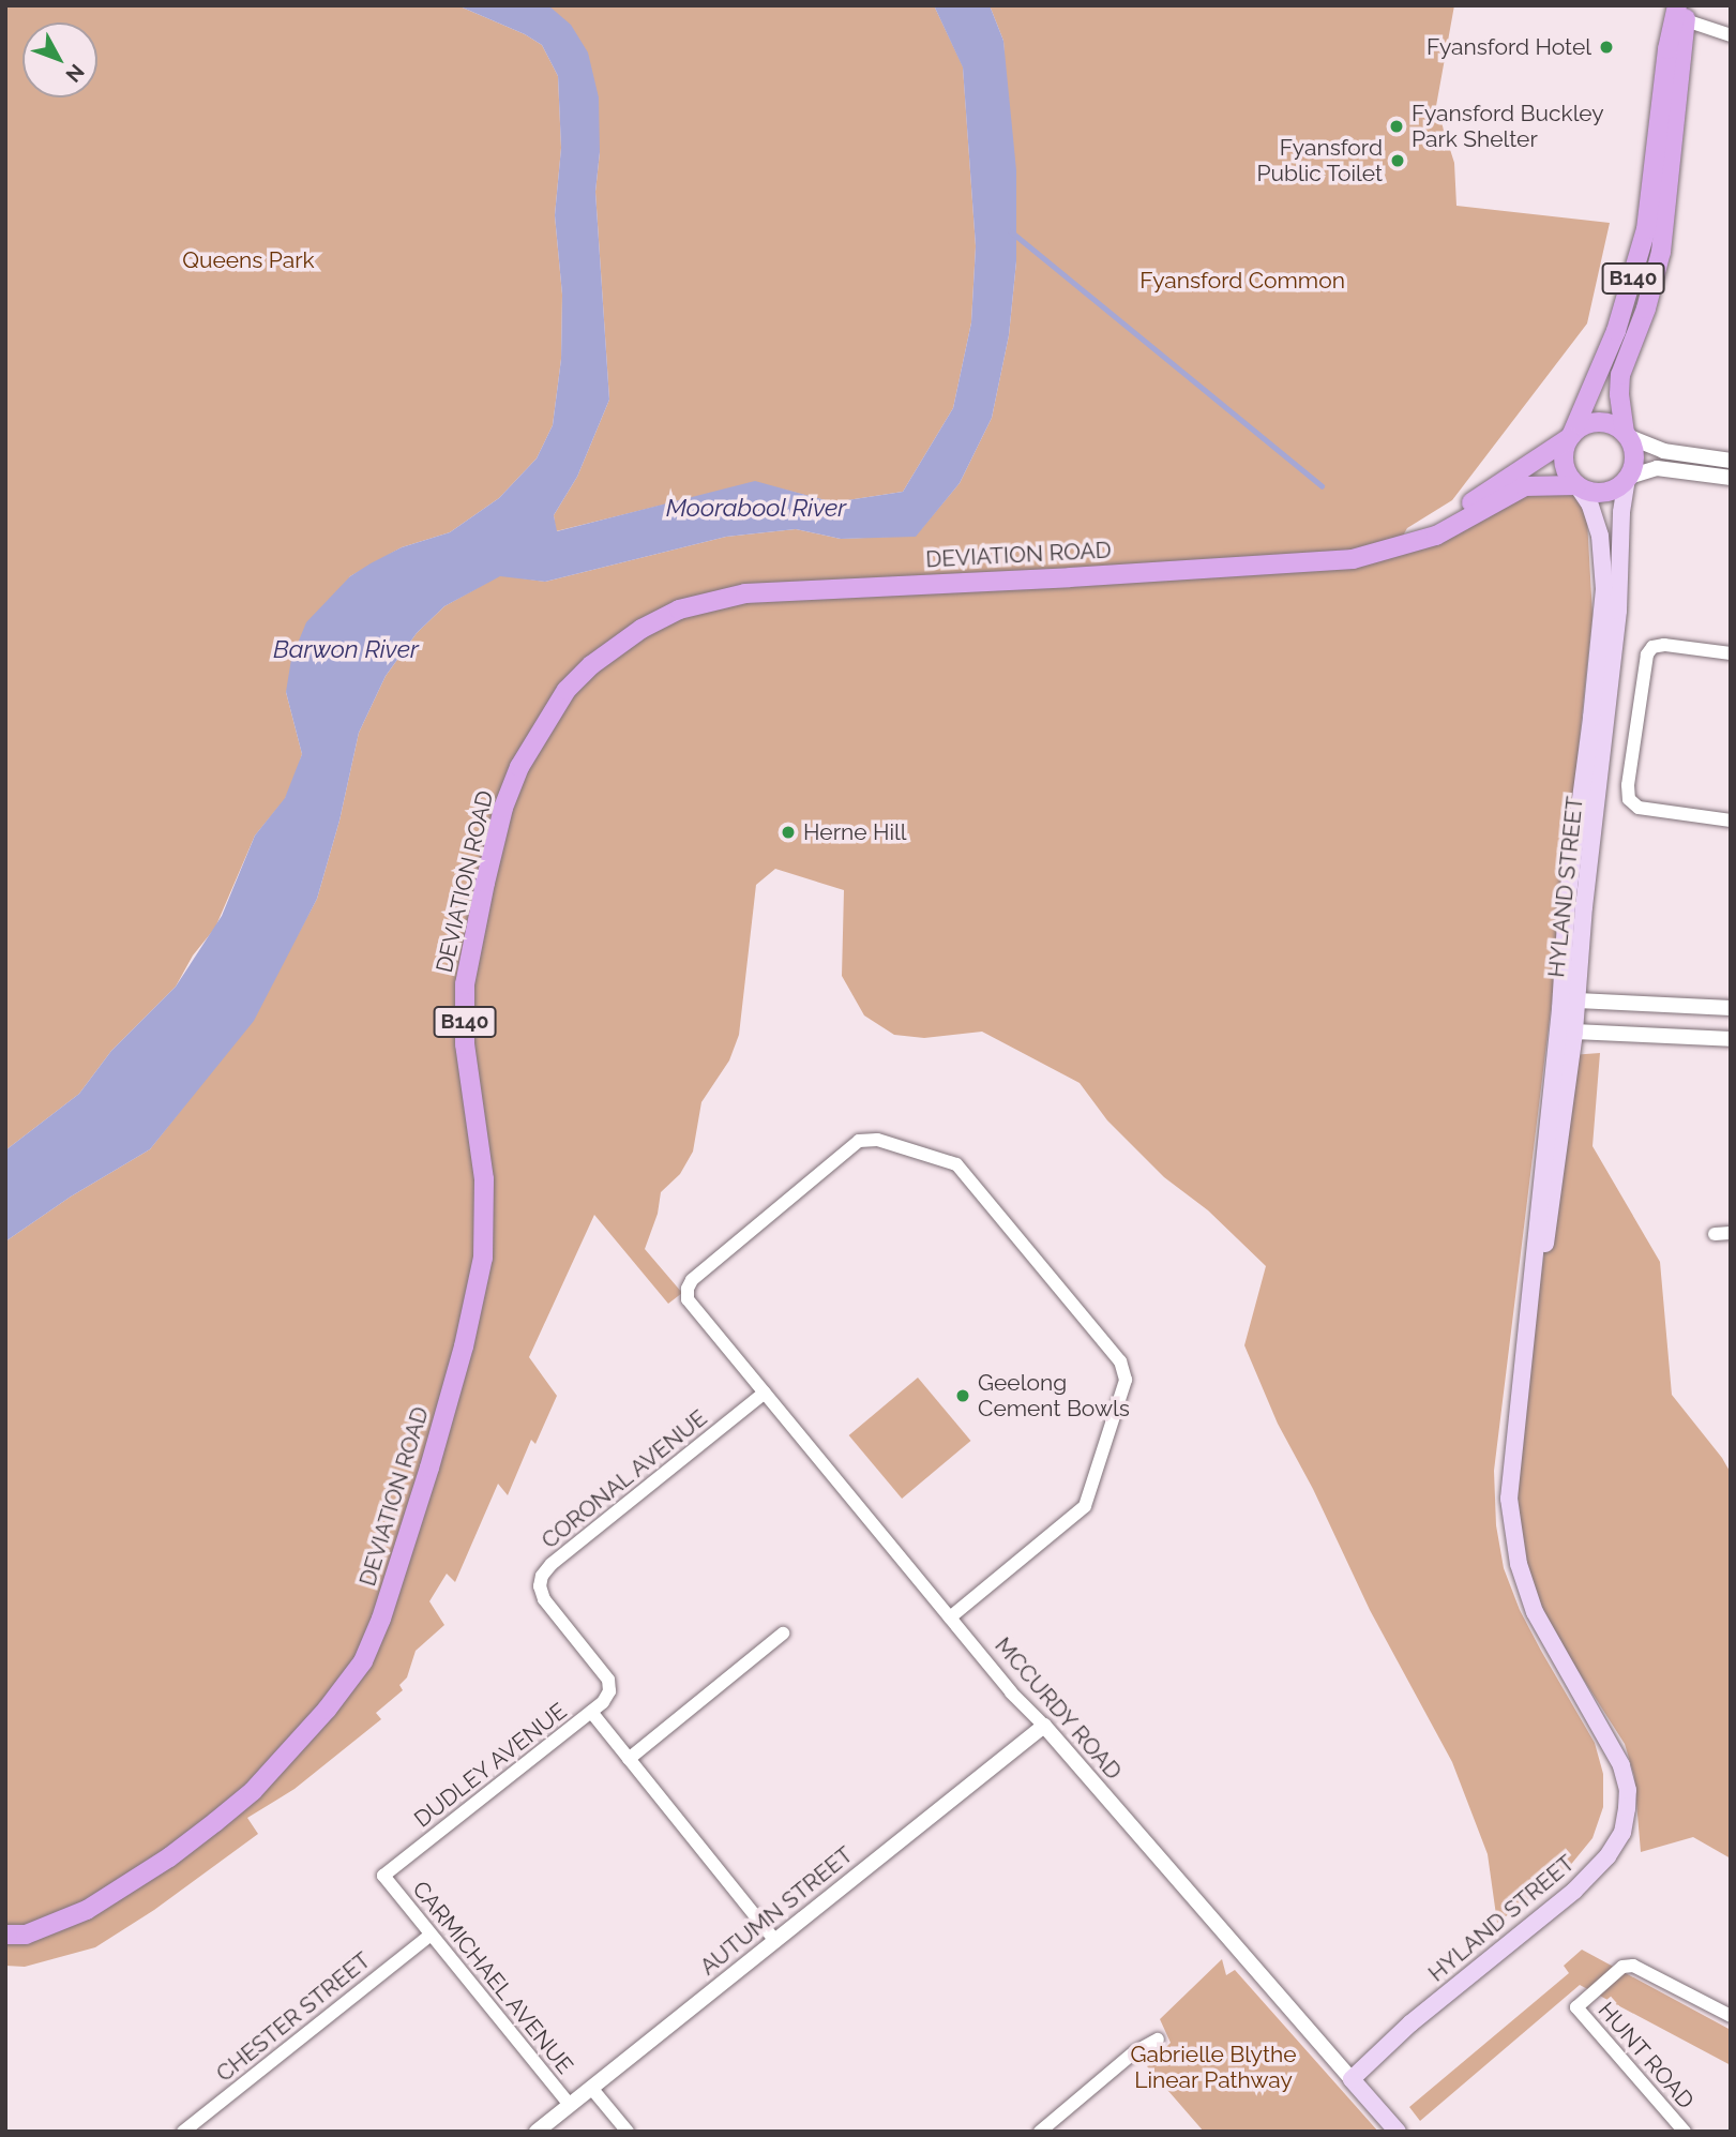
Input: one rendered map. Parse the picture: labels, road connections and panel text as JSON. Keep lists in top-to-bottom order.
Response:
{
  "streets": {
    "main road": [
      "B140",
      "DEVIATION ROAD",
      "HYLAND STREET",
      "MCCURDY ROAD"
    ],
    "street": [
      "CORONAL AVENUE",
      "DUDLEY AVENUE",
      "AUTUMN STREET",
      "CARMICHAEL AVENUE",
      "CHESTER STREET",
      "HUNT ROAD"
    ]
  },
  "crossings": [
    ["B140", "DEVIATION ROAD"],
    ["B140", "HYLAND STREET"],
    ["DEVIATION ROAD", "HYLAND STREET"],
    ["HYLAND STREET", "MCCURDY ROAD"],
    ["CORONAL AVENUE", "MCCURDY ROAD"],
    ["CORONAL AVENUE", "DUDLEY AVENUE"],
    ["MCCURDY ROAD", "AUTUMN STREET"],
    ["DUDLEY AVENUE", "CARMICHAEL AVENUE"],
    ["AUTUMN STREET", "CARMICHAEL AVENUE"],
    ["CARMICHAEL AVENUE", "CHESTER STREET"]
  ],
  "water": ["Moorabool River", "Barwon River"],
  "parks": ["Queens Park", "Fyansford Common", "Gabrielle Blythe Linear Pathway"],
  "places": [
    "Fyansford Hotel",
    "Fyansford Buckley Park Shelter",
    "Fyansford Public Toilet",
    "Herne Hill",
    "Geelong Cement Bowls"
  ],
  "north": "bottom right"
}
